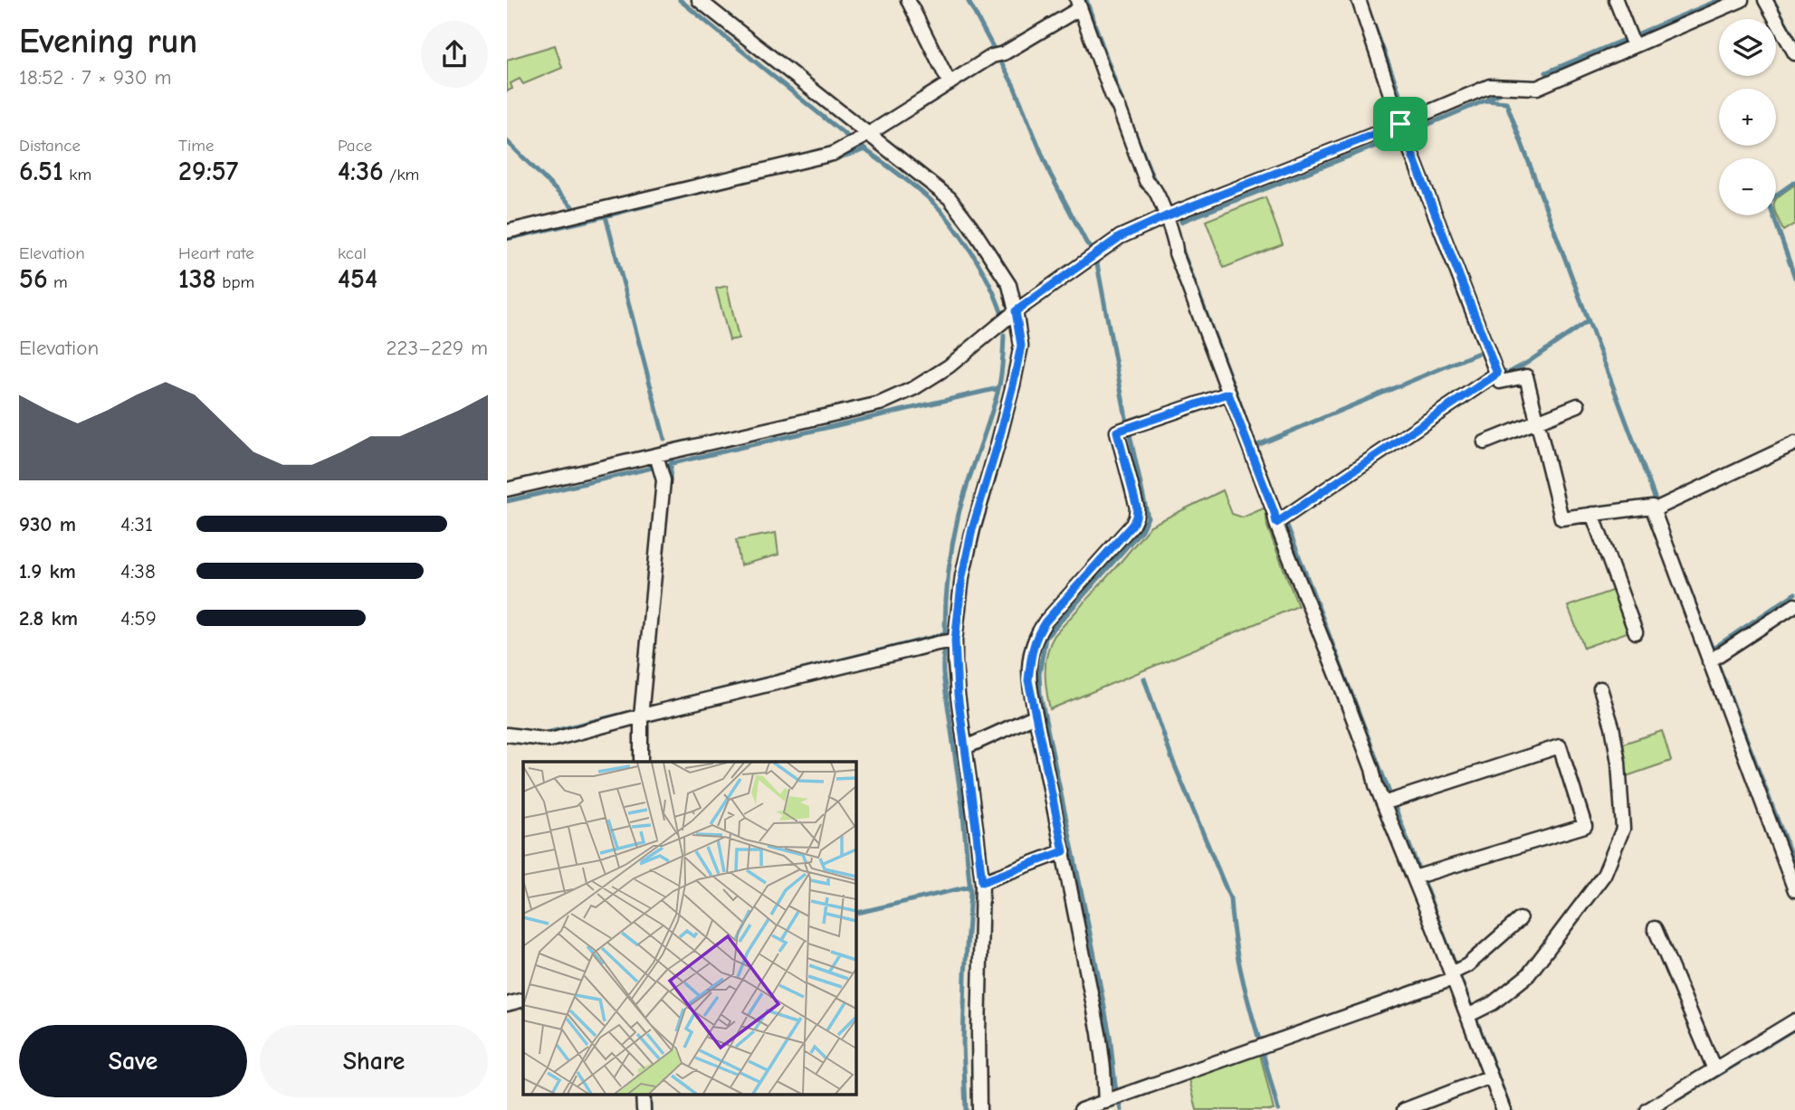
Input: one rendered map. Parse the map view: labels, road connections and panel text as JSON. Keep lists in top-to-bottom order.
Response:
{
  "page": {
    "heading": ["Evening run", "18:52 · 7 × 930 m"],
    "map_buttons": ["+", "−"],
    "stats": [
      ["Distance", "6.51 km"],
      ["Time", "29:57"],
      ["Pace", "4:36 /km"],
      ["Elevation", "56 m"],
      ["Heart rate", "138 bpm"],
      ["kcal", "454"]
    ],
    "chart": ["Elevation", "223–229 m"],
    "list": [
      {
        "name": "930 m",
        "note": "4:31"
      },
      {
        "name": "1.9 km",
        "note": "4:38"
      },
      {
        "name": "2.8 km",
        "note": "4:59"
      }
    ],
    "buttons": ["Save", "Share"]
  }
}
